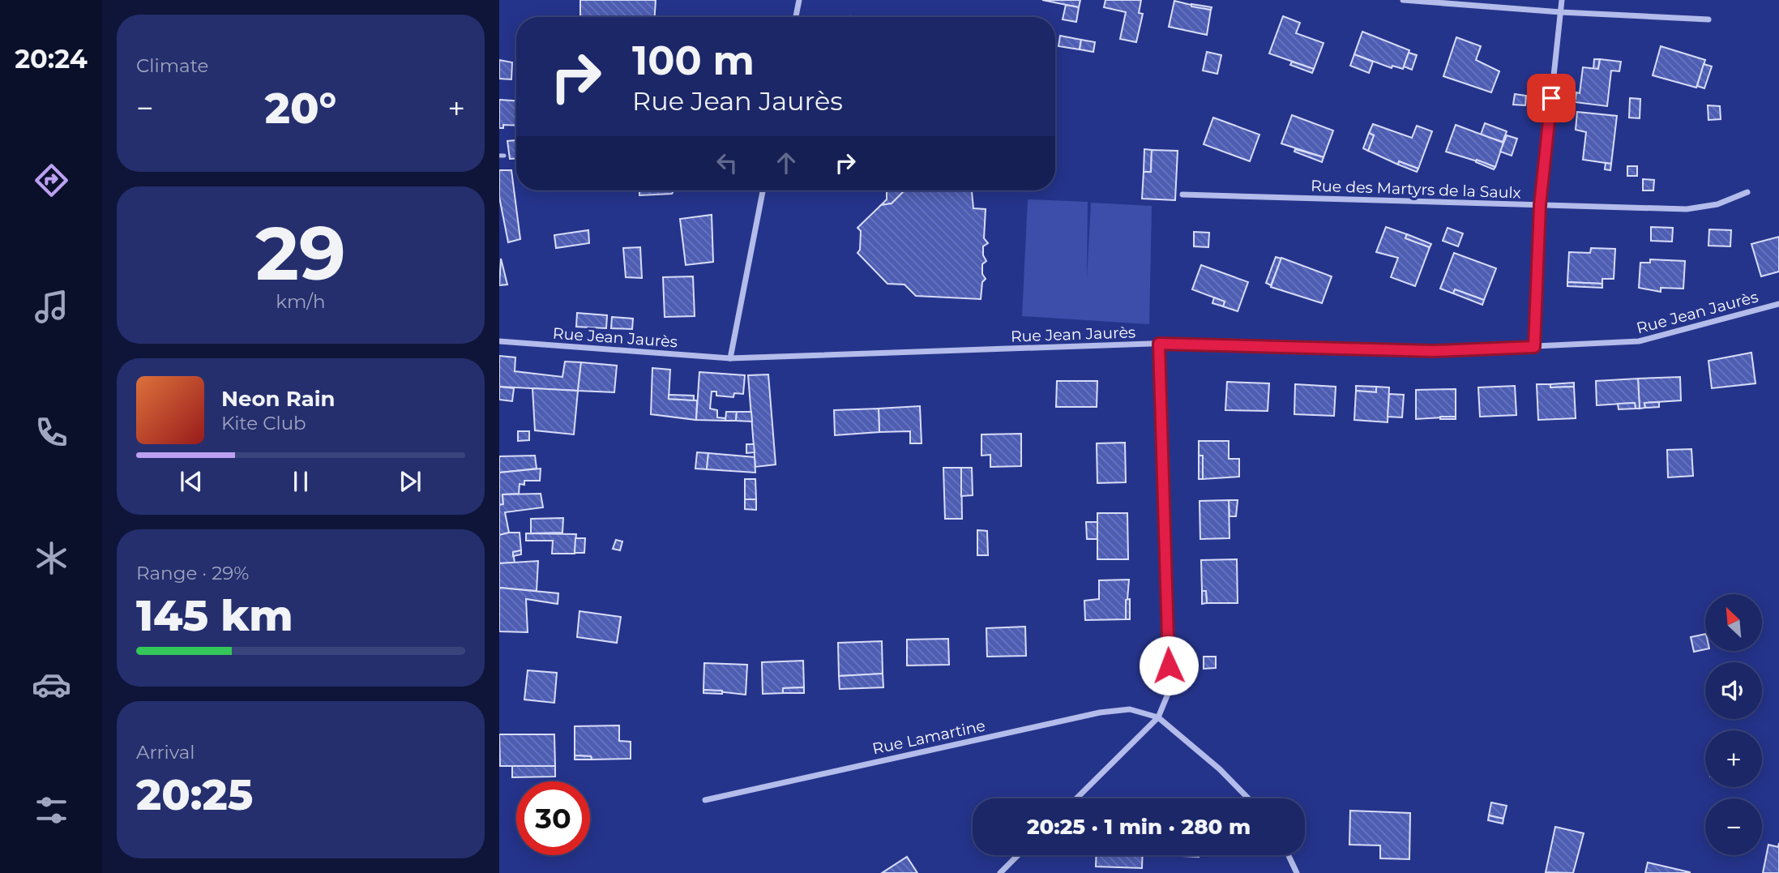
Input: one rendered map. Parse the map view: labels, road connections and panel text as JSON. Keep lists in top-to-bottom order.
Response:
{
  "streets": {
    "street": ["Rue des Martyrs de la Saulx", "Rue Jean Jaurès", "Rue Lamartine"]
  },
  "north": "top left",
  "page": {
    "tabs": "20:24",
    "tile": [
      "Climate",
      ["29", "km/h"],
      ["Range · 29%", "145 km"],
      ["Arrival", "20:25"]
    ],
    "turn": ["100 m", "Rue Jean Jaurès"],
    "heat": ["−", "20°", "+"],
    "song": ["Neon Rain", "Kite Club"],
    "map_buttons": ["+", "−"],
    "limit": "30",
    "trip": "20:25 · 1 min · 280 m"
  }
}
